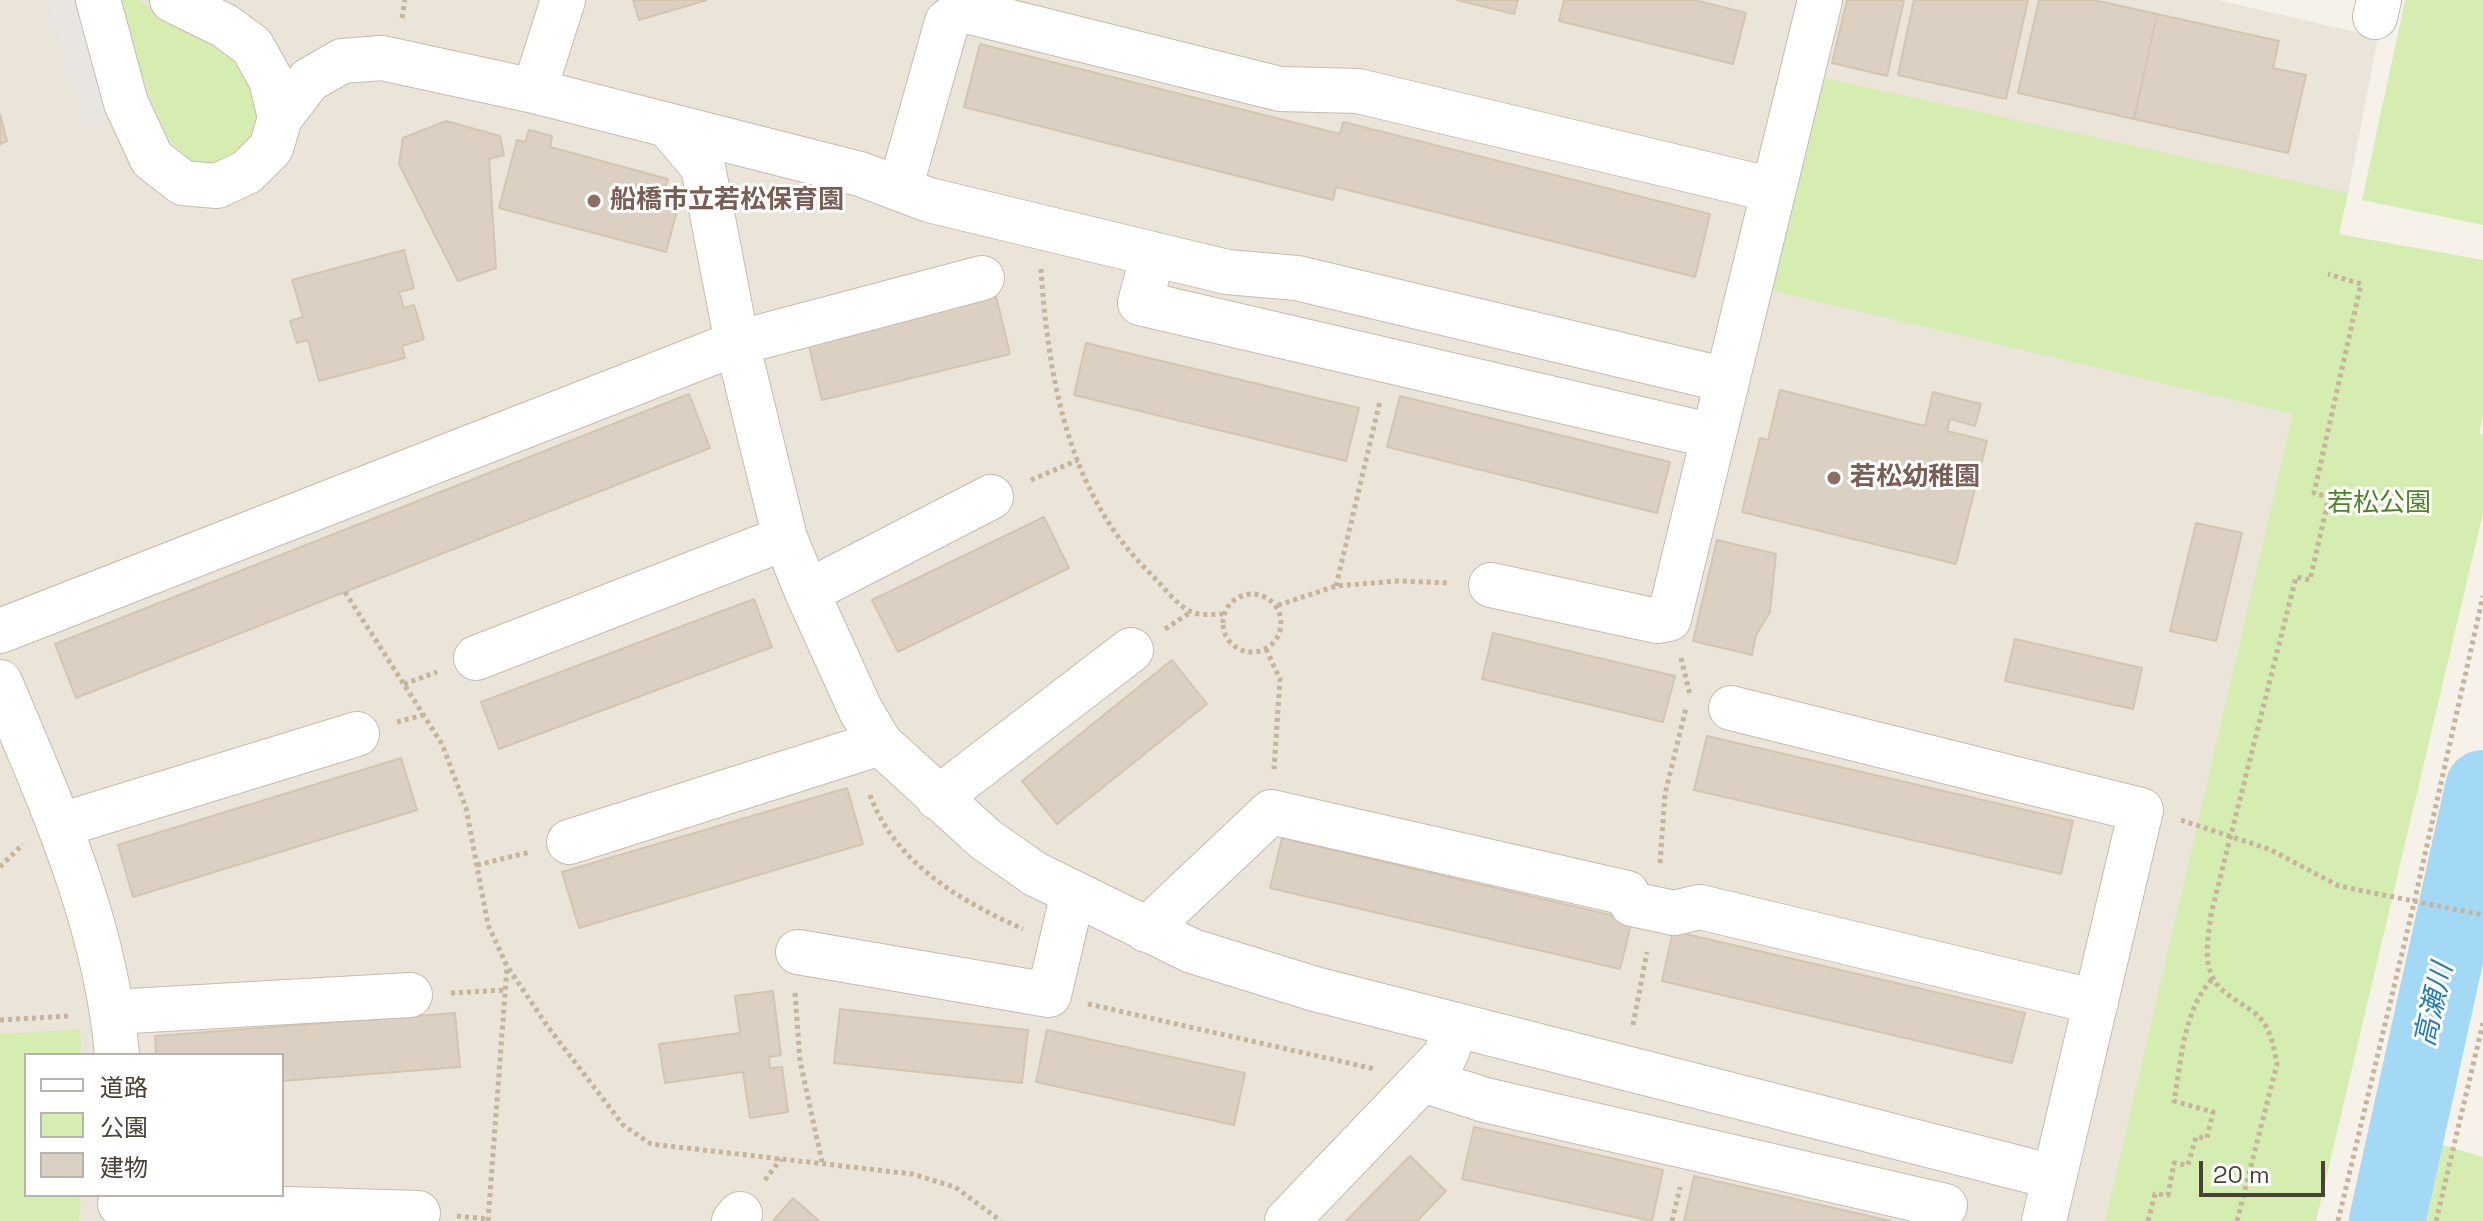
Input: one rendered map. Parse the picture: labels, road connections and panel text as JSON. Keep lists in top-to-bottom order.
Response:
{
  "water": ["高瀬川"],
  "parks": ["若松公園"],
  "places": ["船橋市立若松保育園", "若松幼稚園"],
  "legend": ["道路", "公園", "建物"],
  "scale_bar": "20 m"
}
